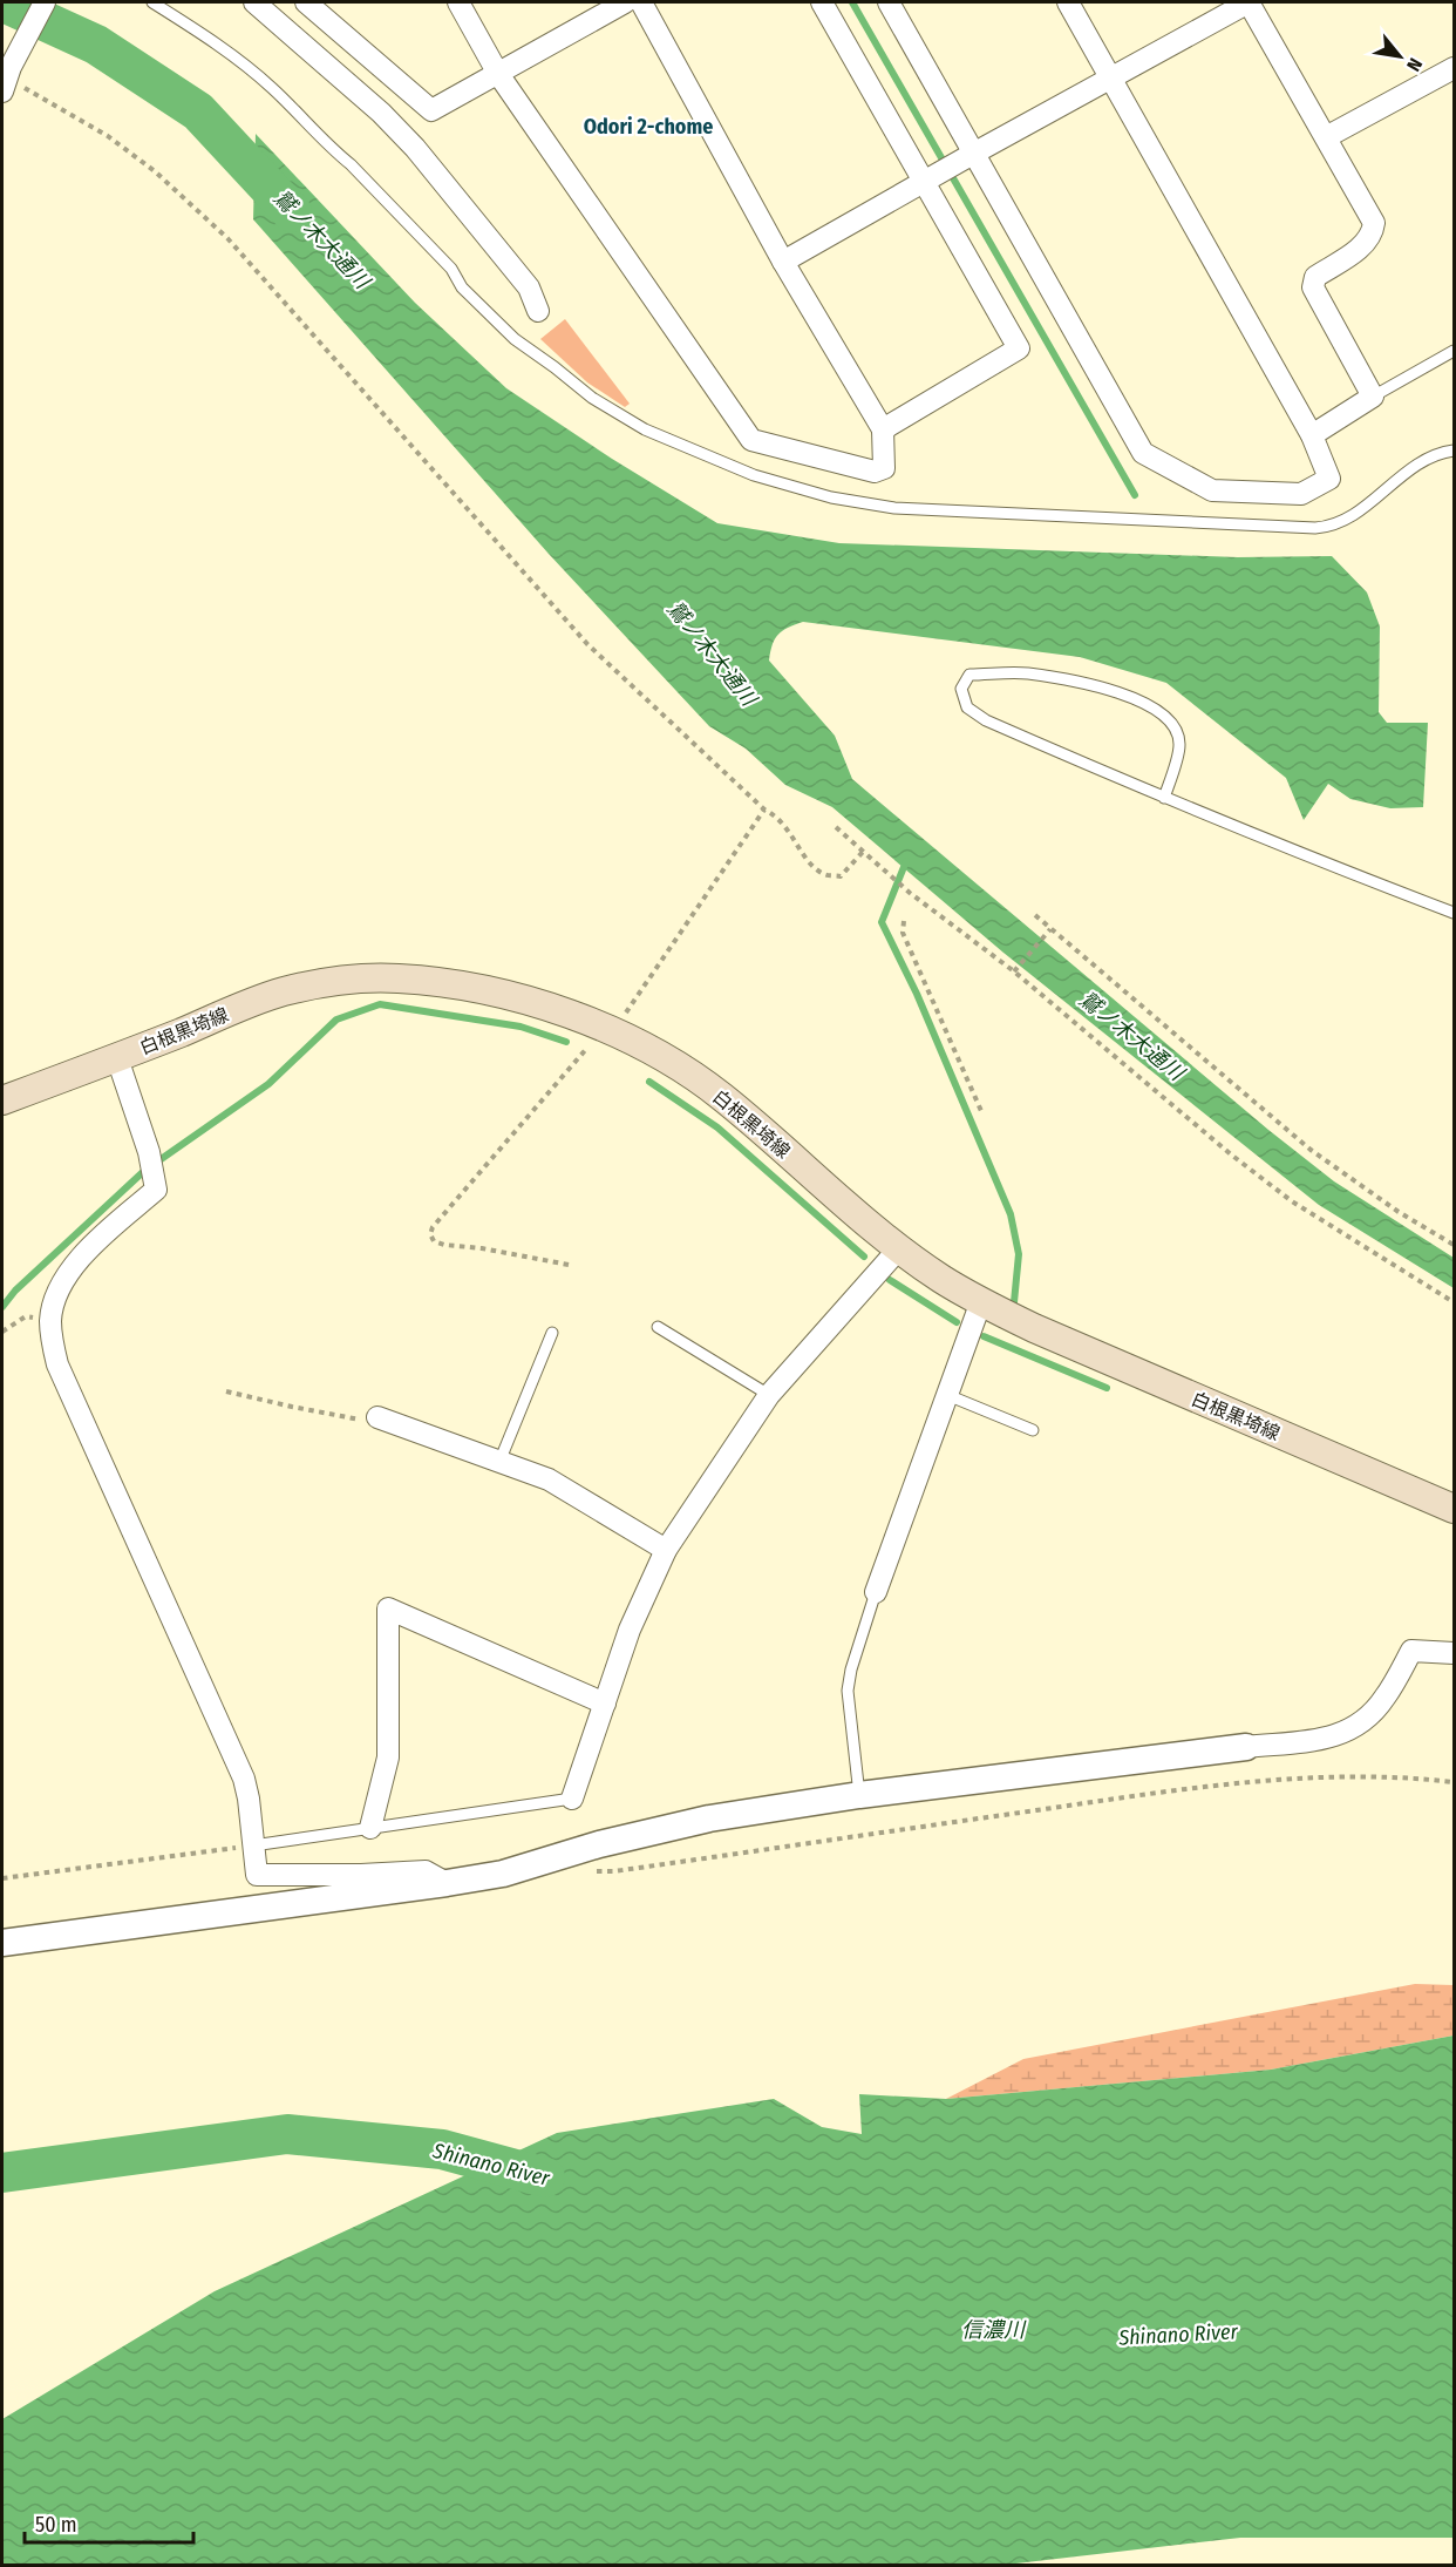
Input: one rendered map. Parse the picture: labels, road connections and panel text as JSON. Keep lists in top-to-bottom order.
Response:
{
  "streets": {
    "main road": ["白根黒埼線"]
  },
  "districts": ["Odori 2-chome"],
  "water": ["鷲ノ木大通川", "Shinano River", "信濃川"],
  "scale_bar": "50 m",
  "north": "bottom right"
}
